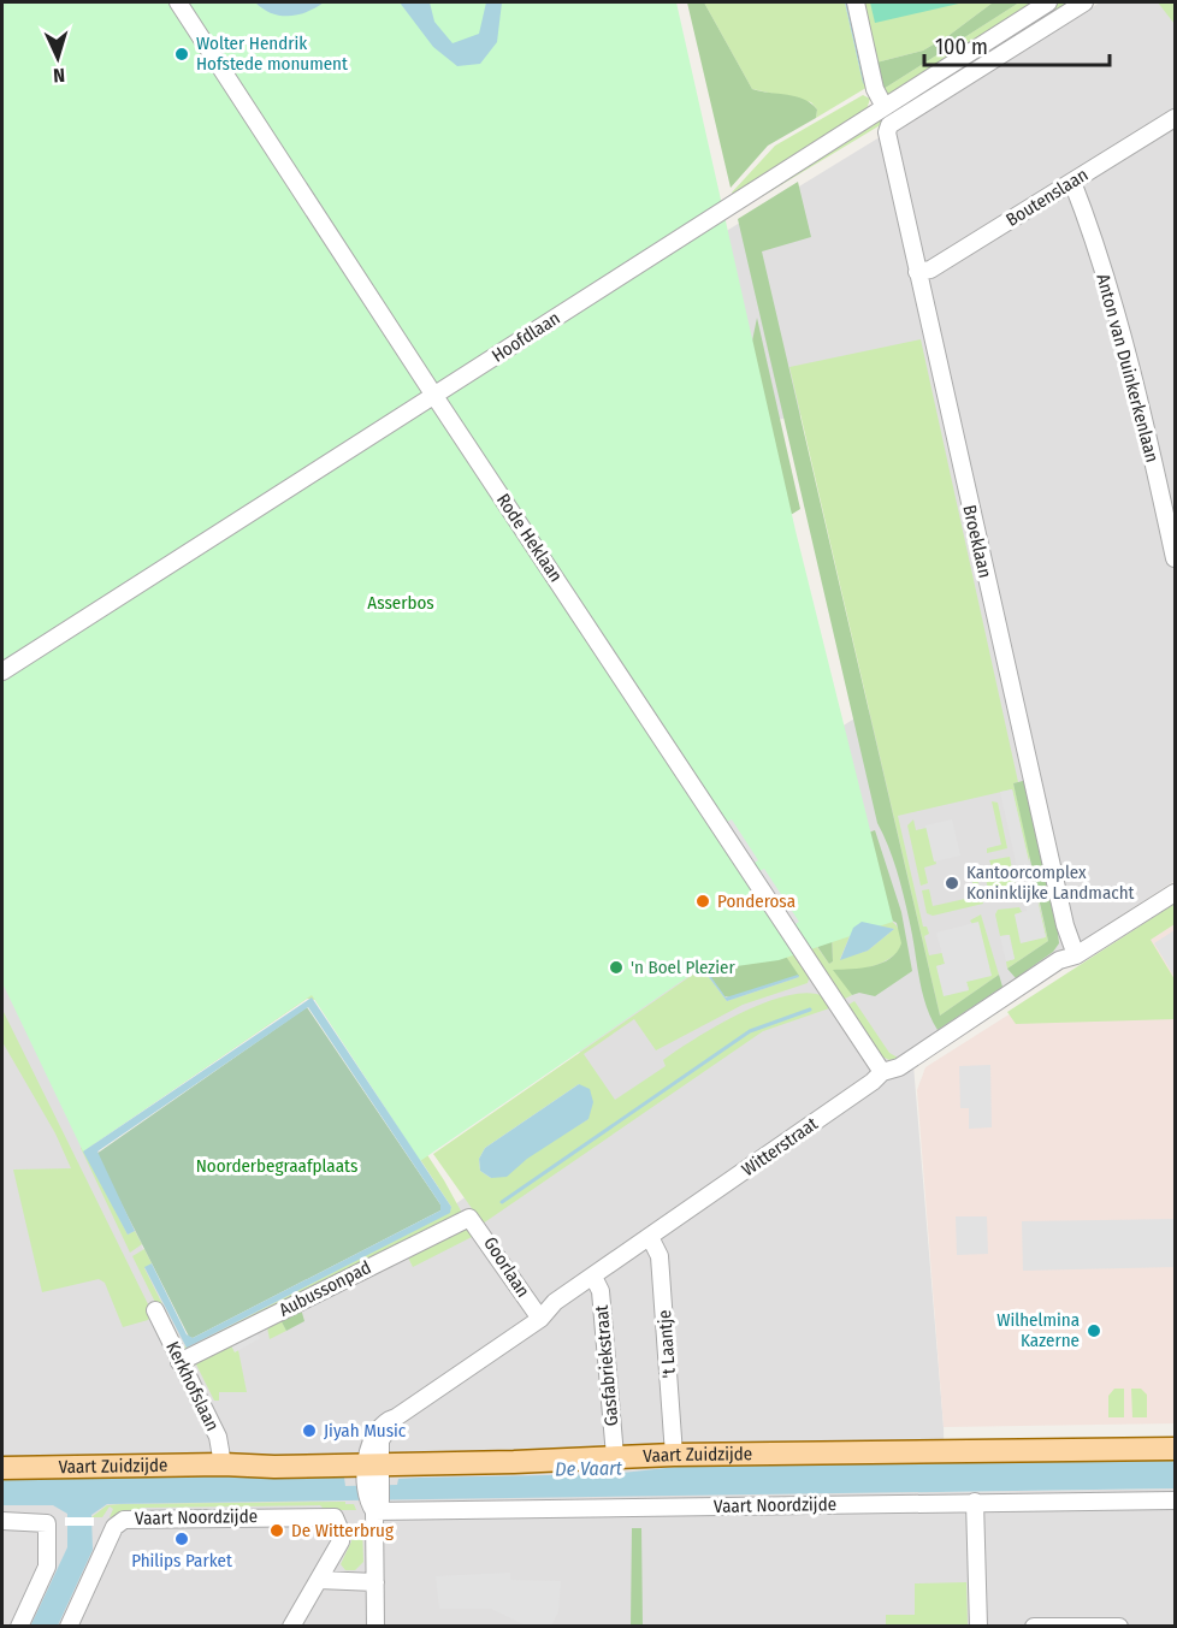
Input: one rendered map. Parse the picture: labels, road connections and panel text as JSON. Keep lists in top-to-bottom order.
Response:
{
  "streets": {
    "main road": ["Vaart Zuidzijde"],
    "street": [
      "Boutenslaan",
      "Hoofdlaan",
      "Anton van Duinkerkenlaan",
      "Rode Heklaan",
      "Broeklaan",
      "Witterstraat",
      "Goorlaan",
      "Aubussonpad",
      "'t Laantje",
      "Gasfabriekstraat",
      "Kerkhofslaan",
      "Vaart Noordzijde"
    ]
  },
  "crossings": [
    ["Boutenslaan", "Anton van Duinkerkenlaan"],
    ["Boutenslaan", "Broeklaan"],
    ["Hoofdlaan", "Rode Heklaan"],
    ["Rode Heklaan", "Witterstraat"],
    ["Broeklaan", "Witterstraat"],
    ["Witterstraat", "Goorlaan"],
    ["Witterstraat", "'t Laantje"],
    ["Witterstraat", "Gasfabriekstraat"],
    ["Witterstraat", "Vaart Zuidzijde"],
    ["Witterstraat", "Vaart Noordzijde"],
    ["Goorlaan", "Aubussonpad"],
    ["Aubussonpad", "Kerkhofslaan"],
    ["'t Laantje", "Vaart Zuidzijde"],
    ["Gasfabriekstraat", "Vaart Zuidzijde"],
    ["Kerkhofslaan", "Vaart Zuidzijde"],
    ["Vaart Zuidzijde", "Vaart Noordzijde"]
  ],
  "water": ["De Vaart"],
  "parks": ["Asserbos", "Noorderbegraafplaats"],
  "places": [
    "Wolter Hendrik Hofstede monument",
    "Kantoorcomplex Koninklijke Landmacht",
    "Ponderosa",
    "'n Boel Plezier",
    "Wilhelmina Kazerne",
    "Jiyah Music",
    "De Witterbrug",
    "Philips Parket"
  ],
  "scale_bar": "100 m",
  "north": "bottom"
}
